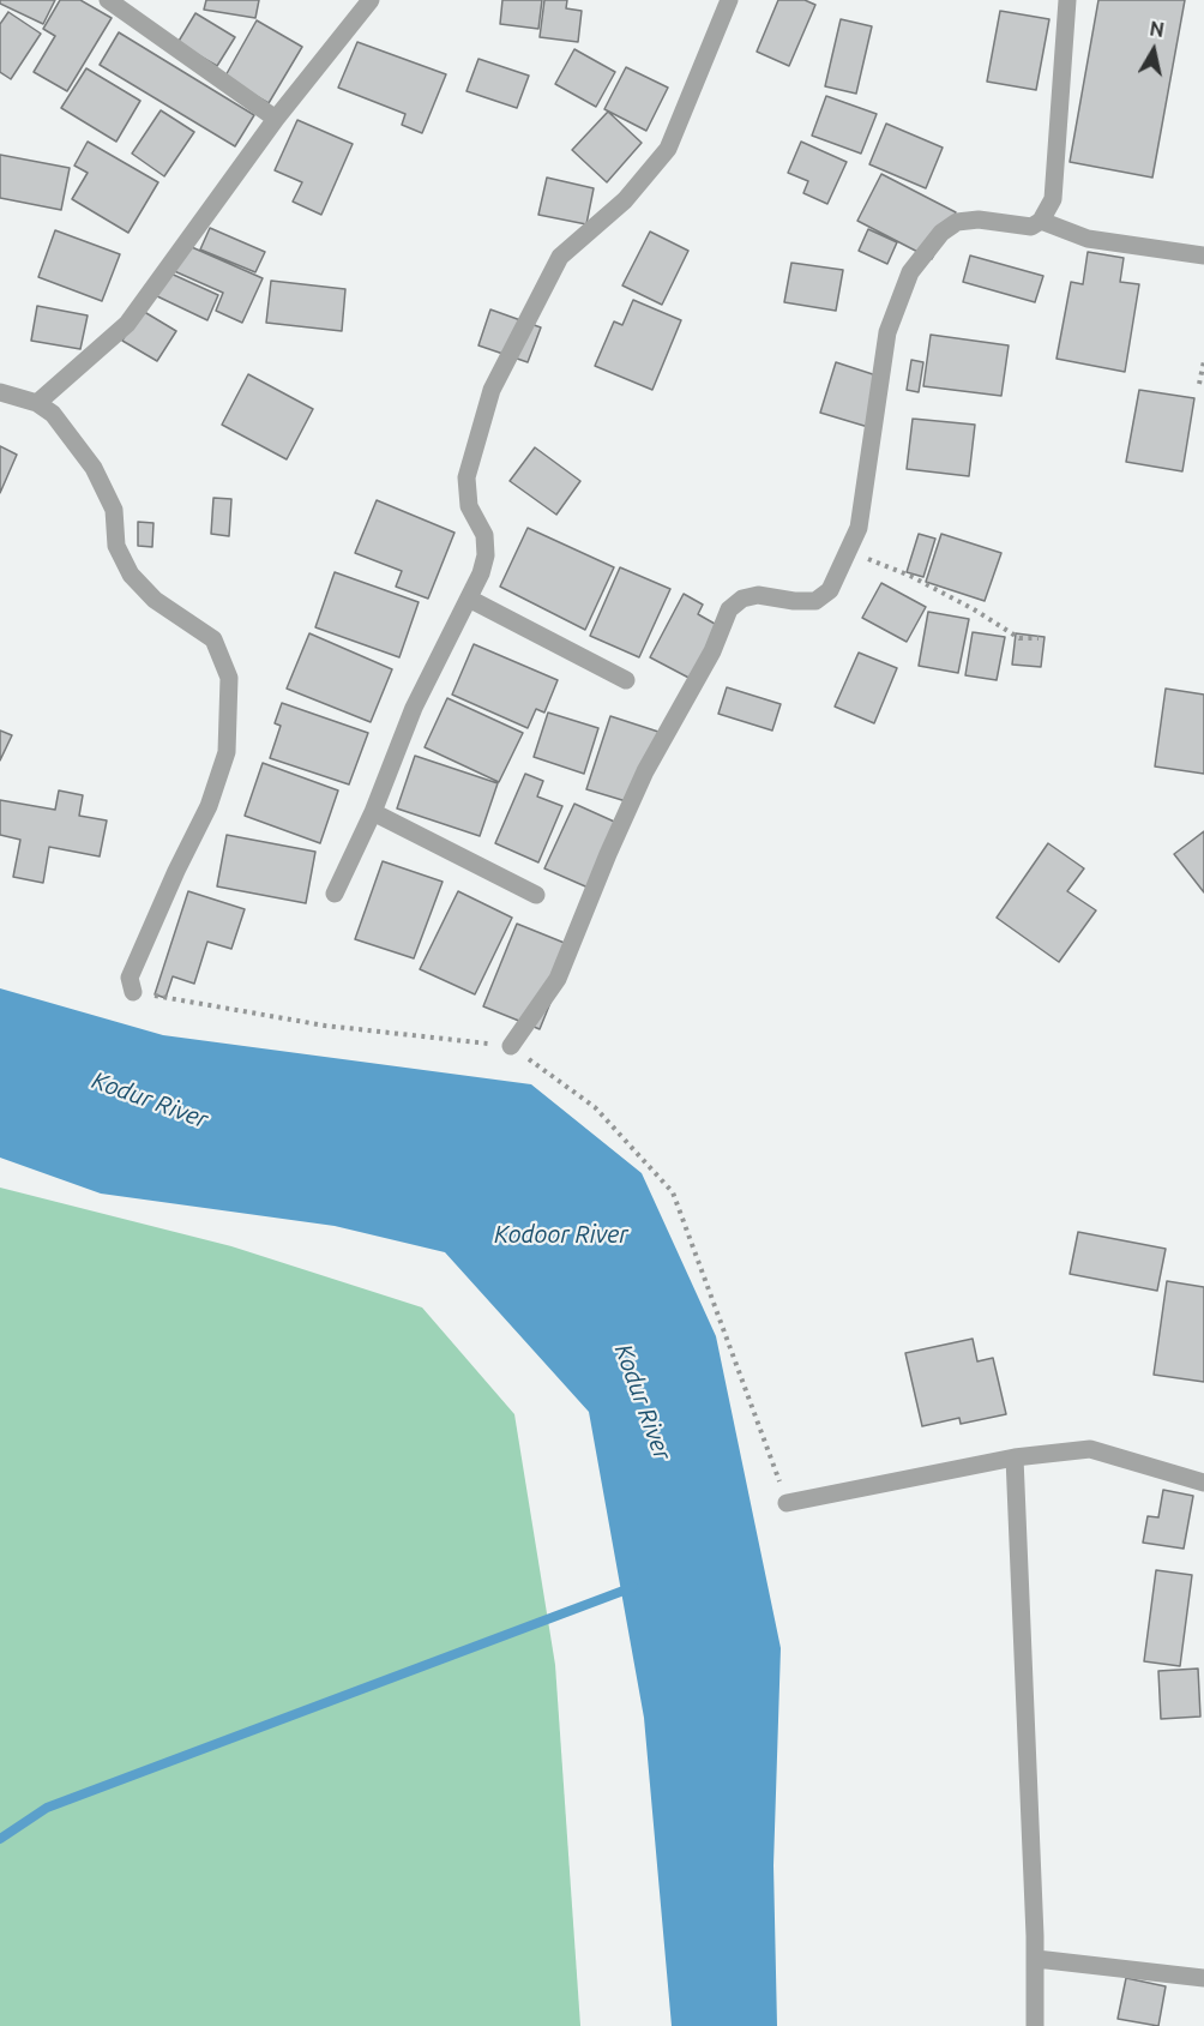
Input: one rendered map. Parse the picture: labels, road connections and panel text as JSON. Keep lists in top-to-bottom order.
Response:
{
  "water": ["Kodur River", "Kodoor River"],
  "north": "top"
}
